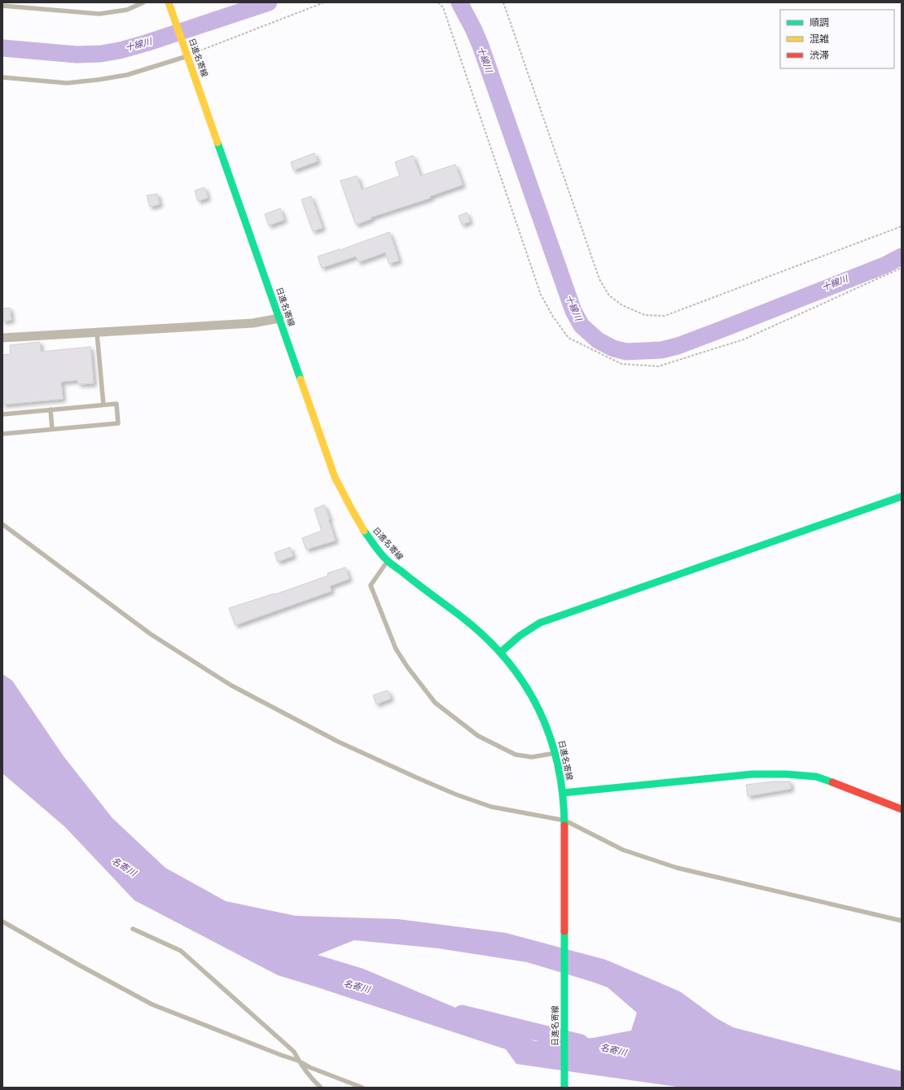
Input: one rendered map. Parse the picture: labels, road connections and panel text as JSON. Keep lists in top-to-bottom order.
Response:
{
  "streets": {
    "main road": ["日進名寄線"]
  },
  "water": ["十線川", "名寄川"],
  "legend": ["順調", "混雑", "渋滞"]
}
